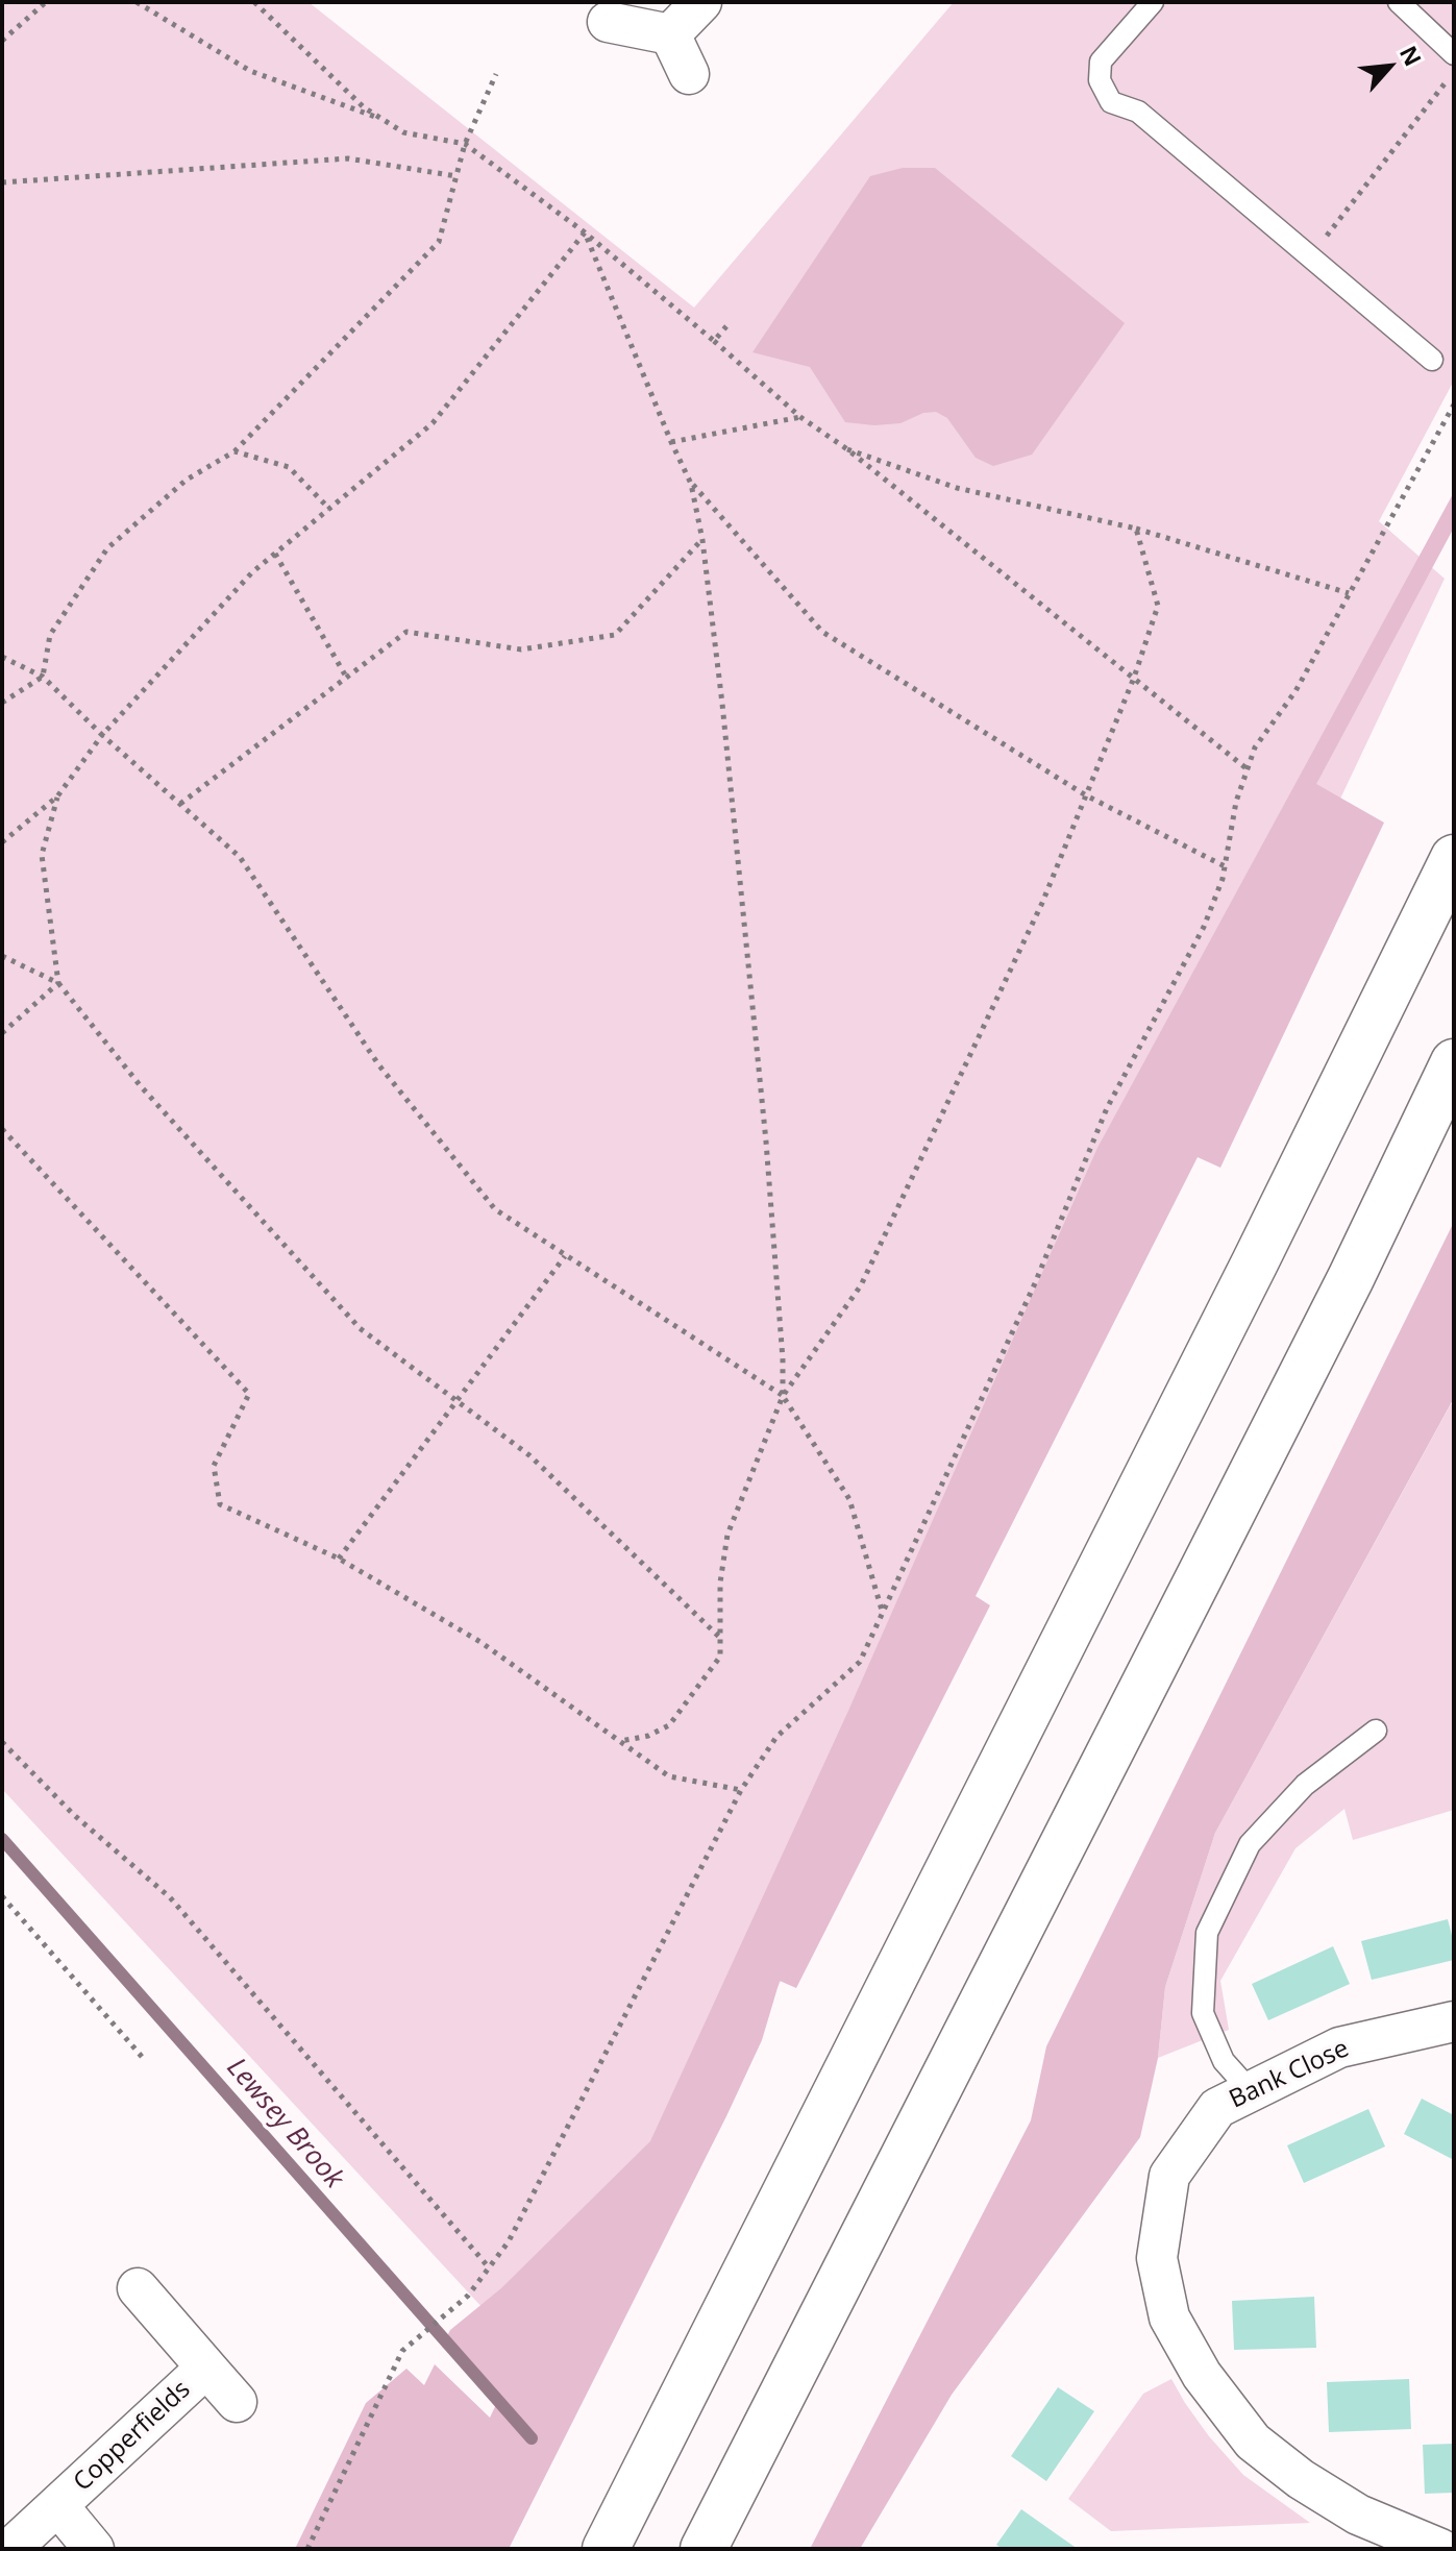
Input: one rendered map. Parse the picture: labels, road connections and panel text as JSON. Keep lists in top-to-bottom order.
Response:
{
  "streets": {
    "street": ["Bank Close", "Copperfields"]
  },
  "water": ["Lewsey Brook"],
  "north": "top right"
}
